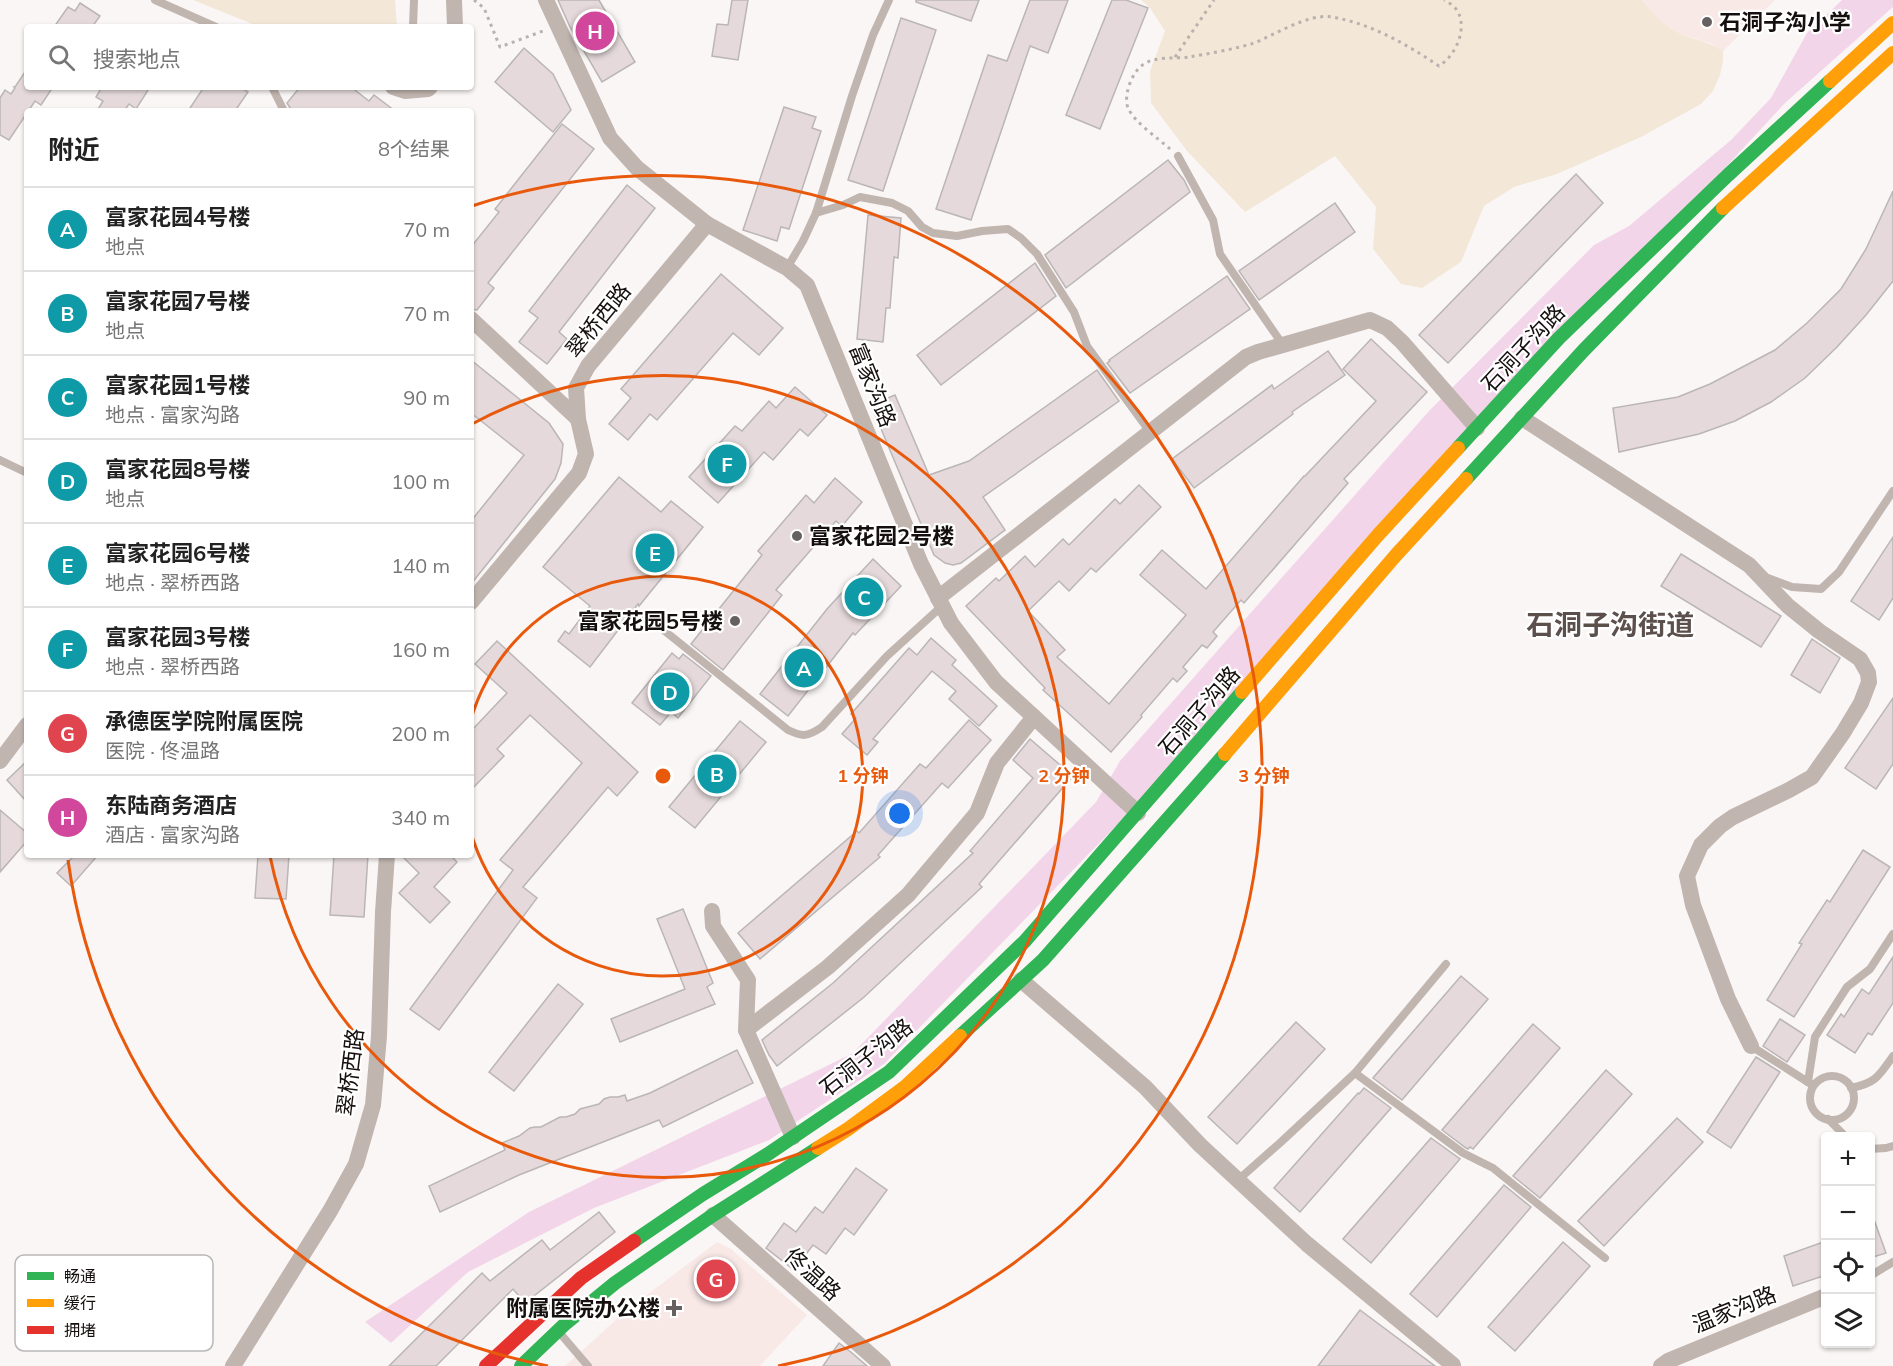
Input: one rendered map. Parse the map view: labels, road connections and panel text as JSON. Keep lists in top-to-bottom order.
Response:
{
  "streets": {
    "main road": ["石洞子沟路"],
    "street": [
      "翠桥西路",
      "富家沟路",
      "佟温路",
      "温家沟路"
    ]
  },
  "crossings": [
    ["翠桥西路", "富家沟路"],
    ["石洞子沟路", "富家沟路"],
    ["石洞子沟路", "佟温路"]
  ],
  "districts": ["石洞子沟街道"],
  "places": {
    "other": ["石洞子沟小学", "富家花园2号楼", "富家花园5号楼"],
    "health": ["附属医院办公楼"]
  },
  "legend": ["畅通", "缓行", "拥堵"],
  "page": {
    "pins": [
      "H",
      "F",
      "E",
      "C",
      "A",
      "D",
      "B",
      "G"
    ],
    "search": "搜索地点",
    "heading": ["附近", "8个结果"],
    "list": [
      {
        "mark": "A",
        "name": "富家花园4号楼",
        "note": "地点",
        "value": "70 m"
      },
      {
        "mark": "B",
        "name": "富家花园7号楼",
        "note": "地点",
        "value": "70 m"
      },
      {
        "mark": "C",
        "name": "富家花园1号楼",
        "note": "地点 · 富家沟路",
        "value": "90 m"
      },
      {
        "mark": "D",
        "name": "富家花园8号楼",
        "note": "地点",
        "value": "100 m"
      },
      {
        "mark": "E",
        "name": "富家花园6号楼",
        "note": "地点 · 翠桥西路",
        "value": "140 m"
      },
      {
        "mark": "F",
        "name": "富家花园3号楼",
        "note": "地点 · 翠桥西路",
        "value": "160 m"
      },
      {
        "mark": "G",
        "name": "承德医学院附属医院",
        "note": "医院 · 佟温路",
        "value": "200 m"
      },
      {
        "mark": "H",
        "name": "东陆商务酒店",
        "note": "酒店 · 富家沟路",
        "value": "340 m"
      }
    ],
    "map_buttons": ["+", "−"]
  },
  "rings": ["1 分钟", "2 分钟", "3 分钟"]
}
